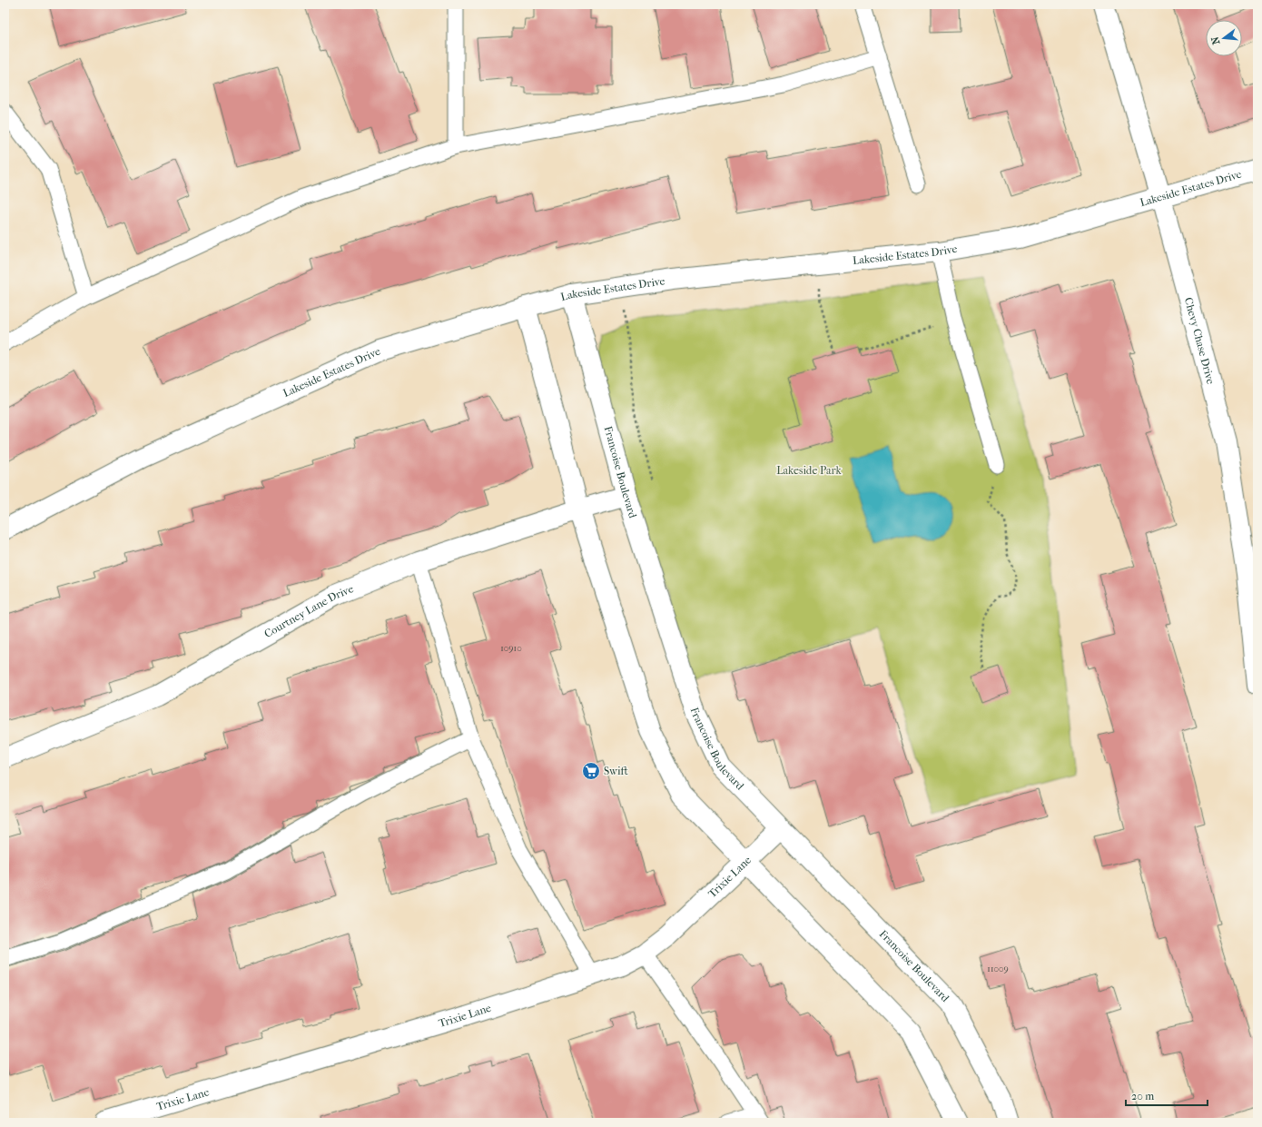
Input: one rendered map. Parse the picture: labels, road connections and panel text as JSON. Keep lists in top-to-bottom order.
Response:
{
  "streets": {
    "street": [
      "Lakeside Estates Drive",
      "Chevy Chase Drive",
      "Francoise Boulevard",
      "Courtney Lane Drive",
      "Trixie Lane"
    ]
  },
  "crossings": [
    ["Lakeside Estates Drive", "Chevy Chase Drive"],
    ["Lakeside Estates Drive", "Francoise Boulevard"],
    ["Francoise Boulevard", "Courtney Lane Drive"],
    ["Francoise Boulevard", "Trixie Lane"]
  ],
  "parks": ["Lakeside Park"],
  "places": {
    "supermarket": ["Swift"]
  },
  "house_numbers": ["10910", "11009"],
  "scale_bar": "20 m",
  "north": "left"
}
